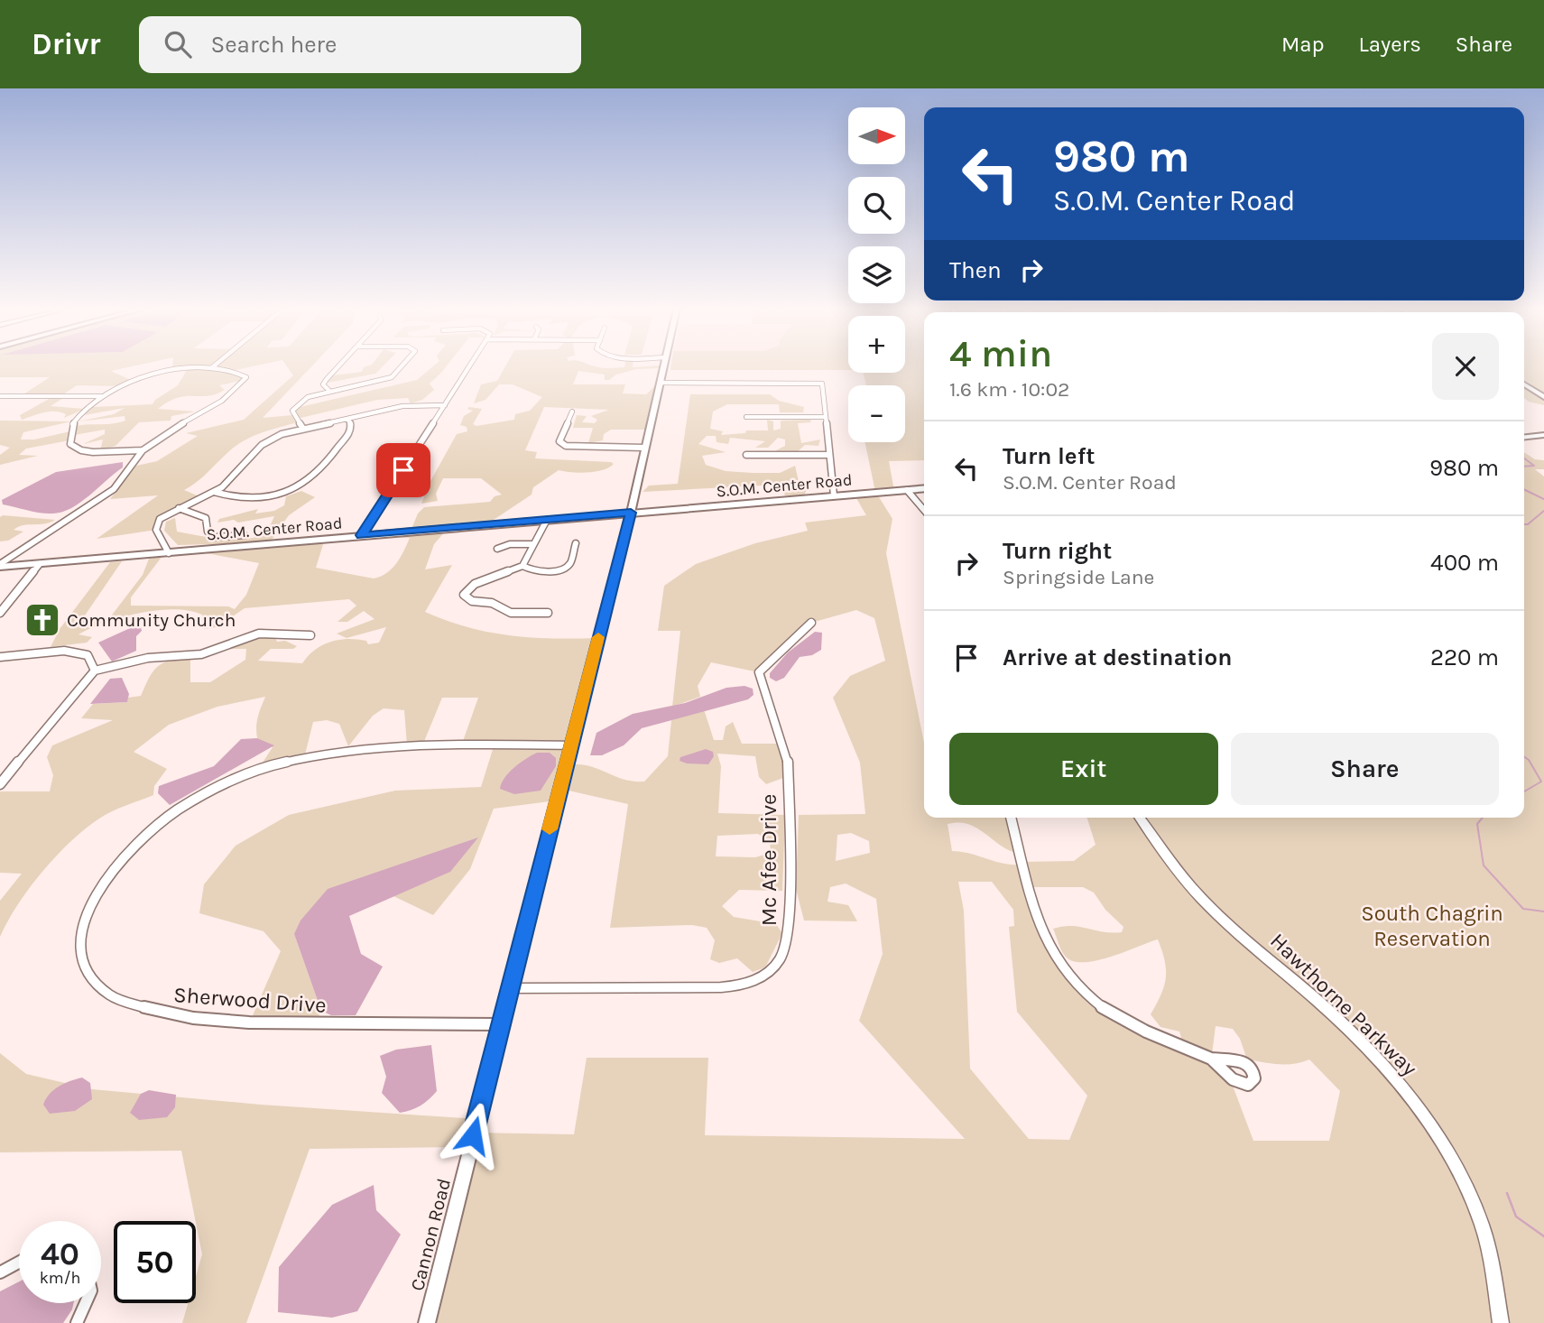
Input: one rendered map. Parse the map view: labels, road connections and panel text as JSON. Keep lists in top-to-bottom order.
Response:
{
  "streets": {
    "main road": ["S.O.M. Center Road", "Cannon Road"],
    "street": ["Mc Afee Drive", "Sherwood Drive", "Hawthorne Parkway"]
  },
  "crossings": [
    ["S.O.M. Center Road", "Cannon Road"],
    ["Mc Afee Drive", "Cannon Road"],
    ["Sherwood Drive", "Cannon Road"]
  ],
  "parks": ["South Chagrin Reservation"],
  "places": {
    "church": ["Community Church"]
  },
  "north": "right",
  "page": {
    "header": "Drivr",
    "search": "Search here",
    "nav": ["Map", "Layers", "Share"],
    "map_buttons": ["+", "−"],
    "turn": ["980 m", "S.O.M. Center Road"],
    "then": "Then",
    "heading": ["4 min", "1.6 km · 10:02"],
    "list": [
      {
        "name": "Turn left",
        "note": "S.O.M. Center Road",
        "value": "980 m"
      },
      {
        "name": "Turn right",
        "note": "Springside Lane",
        "value": "400 m"
      },
      {
        "name": "Arrive at destination",
        "value": "220 m"
      }
    ],
    "buttons": ["Exit", "Share"],
    "speed": "40 km/h",
    "limit": "50"
  }
}
